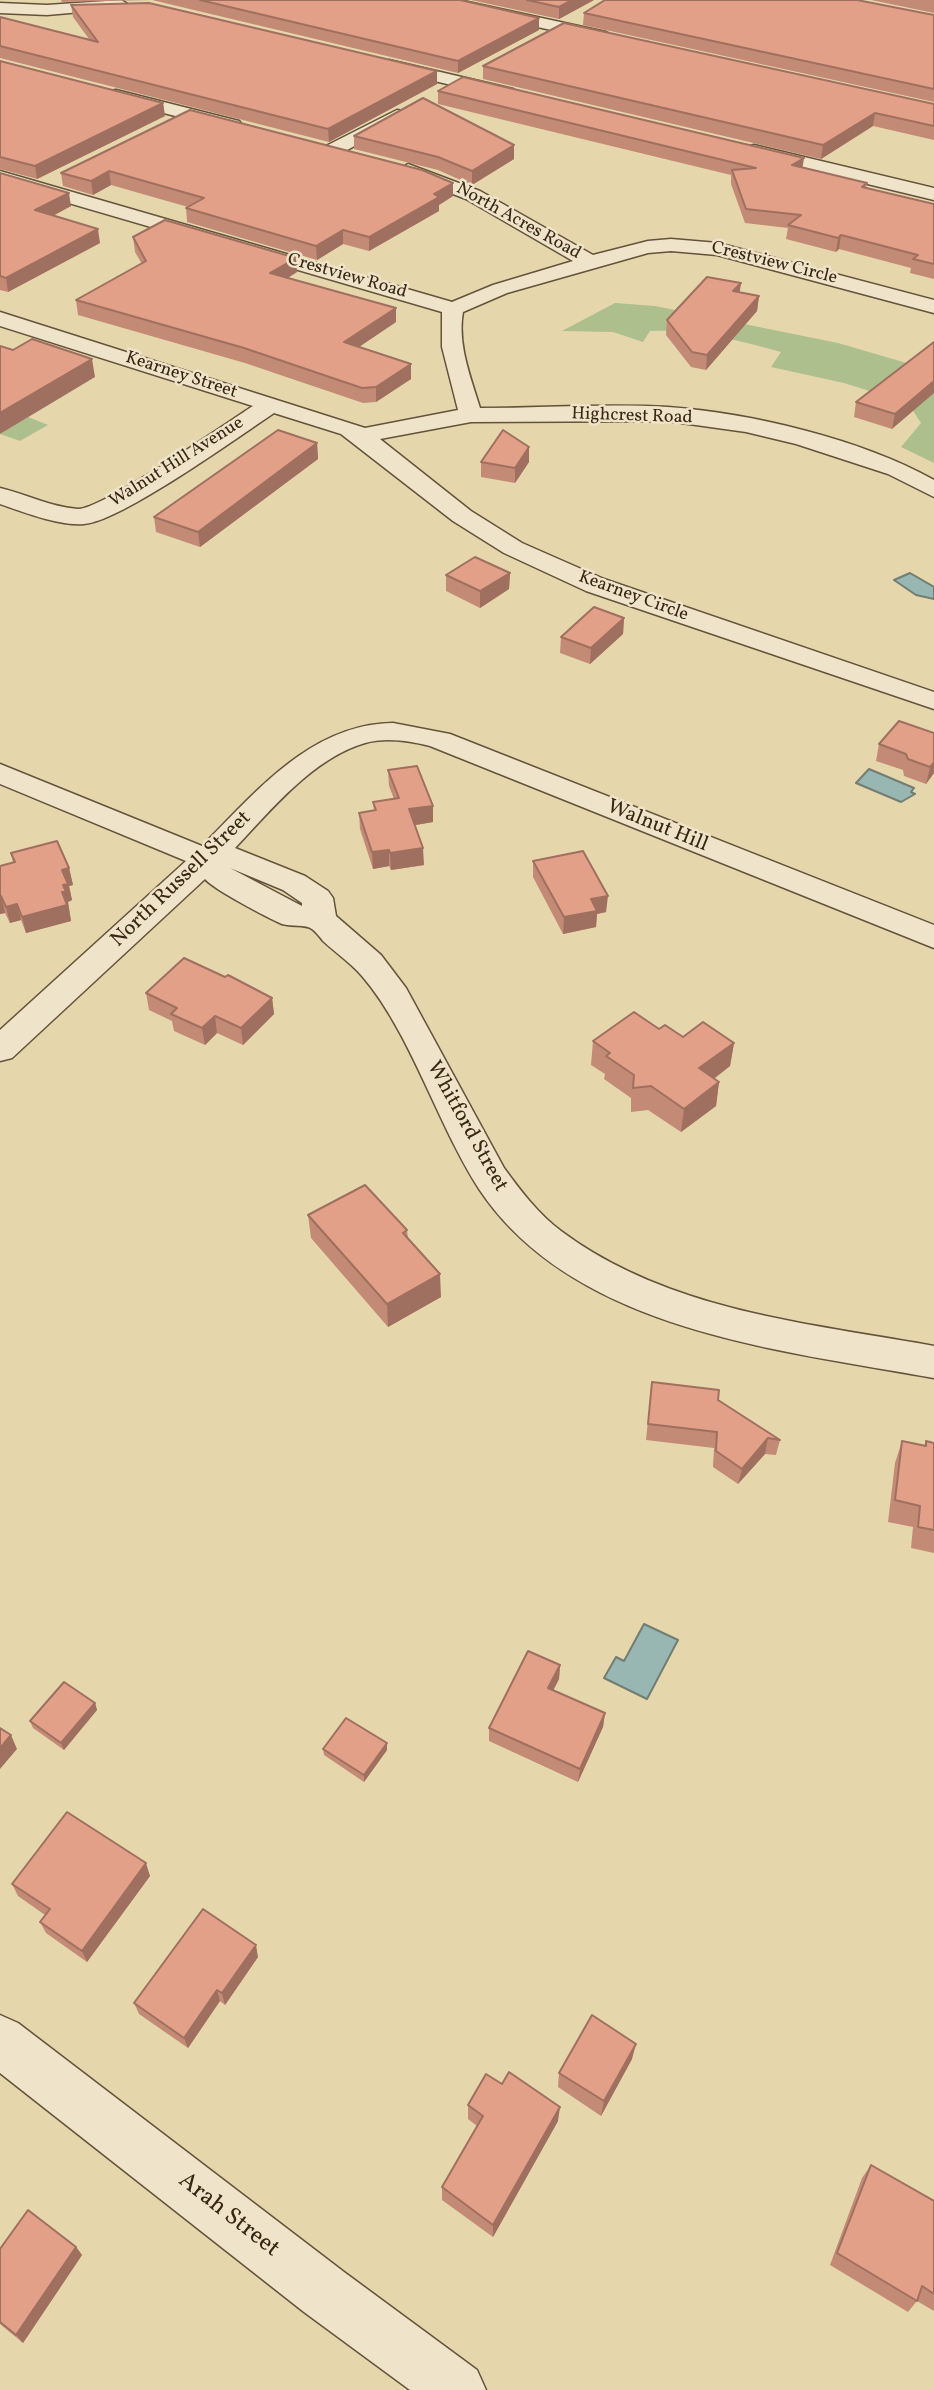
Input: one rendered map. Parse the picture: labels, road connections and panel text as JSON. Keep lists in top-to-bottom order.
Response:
{
  "streets": {
    "street": [
      "North Acres Road",
      "Crestview Circle",
      "Crestview Road",
      "Kearney Street",
      "Highcrest Road",
      "Walnut Hill Avenue",
      "Kearney Circle",
      "Walnut Hill",
      "North Russell Street",
      "Whitford Street",
      "Arah Street"
    ]
  },
  "crossings": [
    ["North Acres Road", "Crestview Circle"],
    ["Crestview Circle", "Crestview Road"],
    ["Kearney Street", "Highcrest Road"],
    ["Kearney Street", "Walnut Hill Avenue"],
    ["Kearney Street", "Kearney Circle"],
    ["Highcrest Road", "Kearney Circle"],
    ["Walnut Hill", "North Russell Street"],
    ["North Russell Street", "Whitford Street"]
  ]
}
